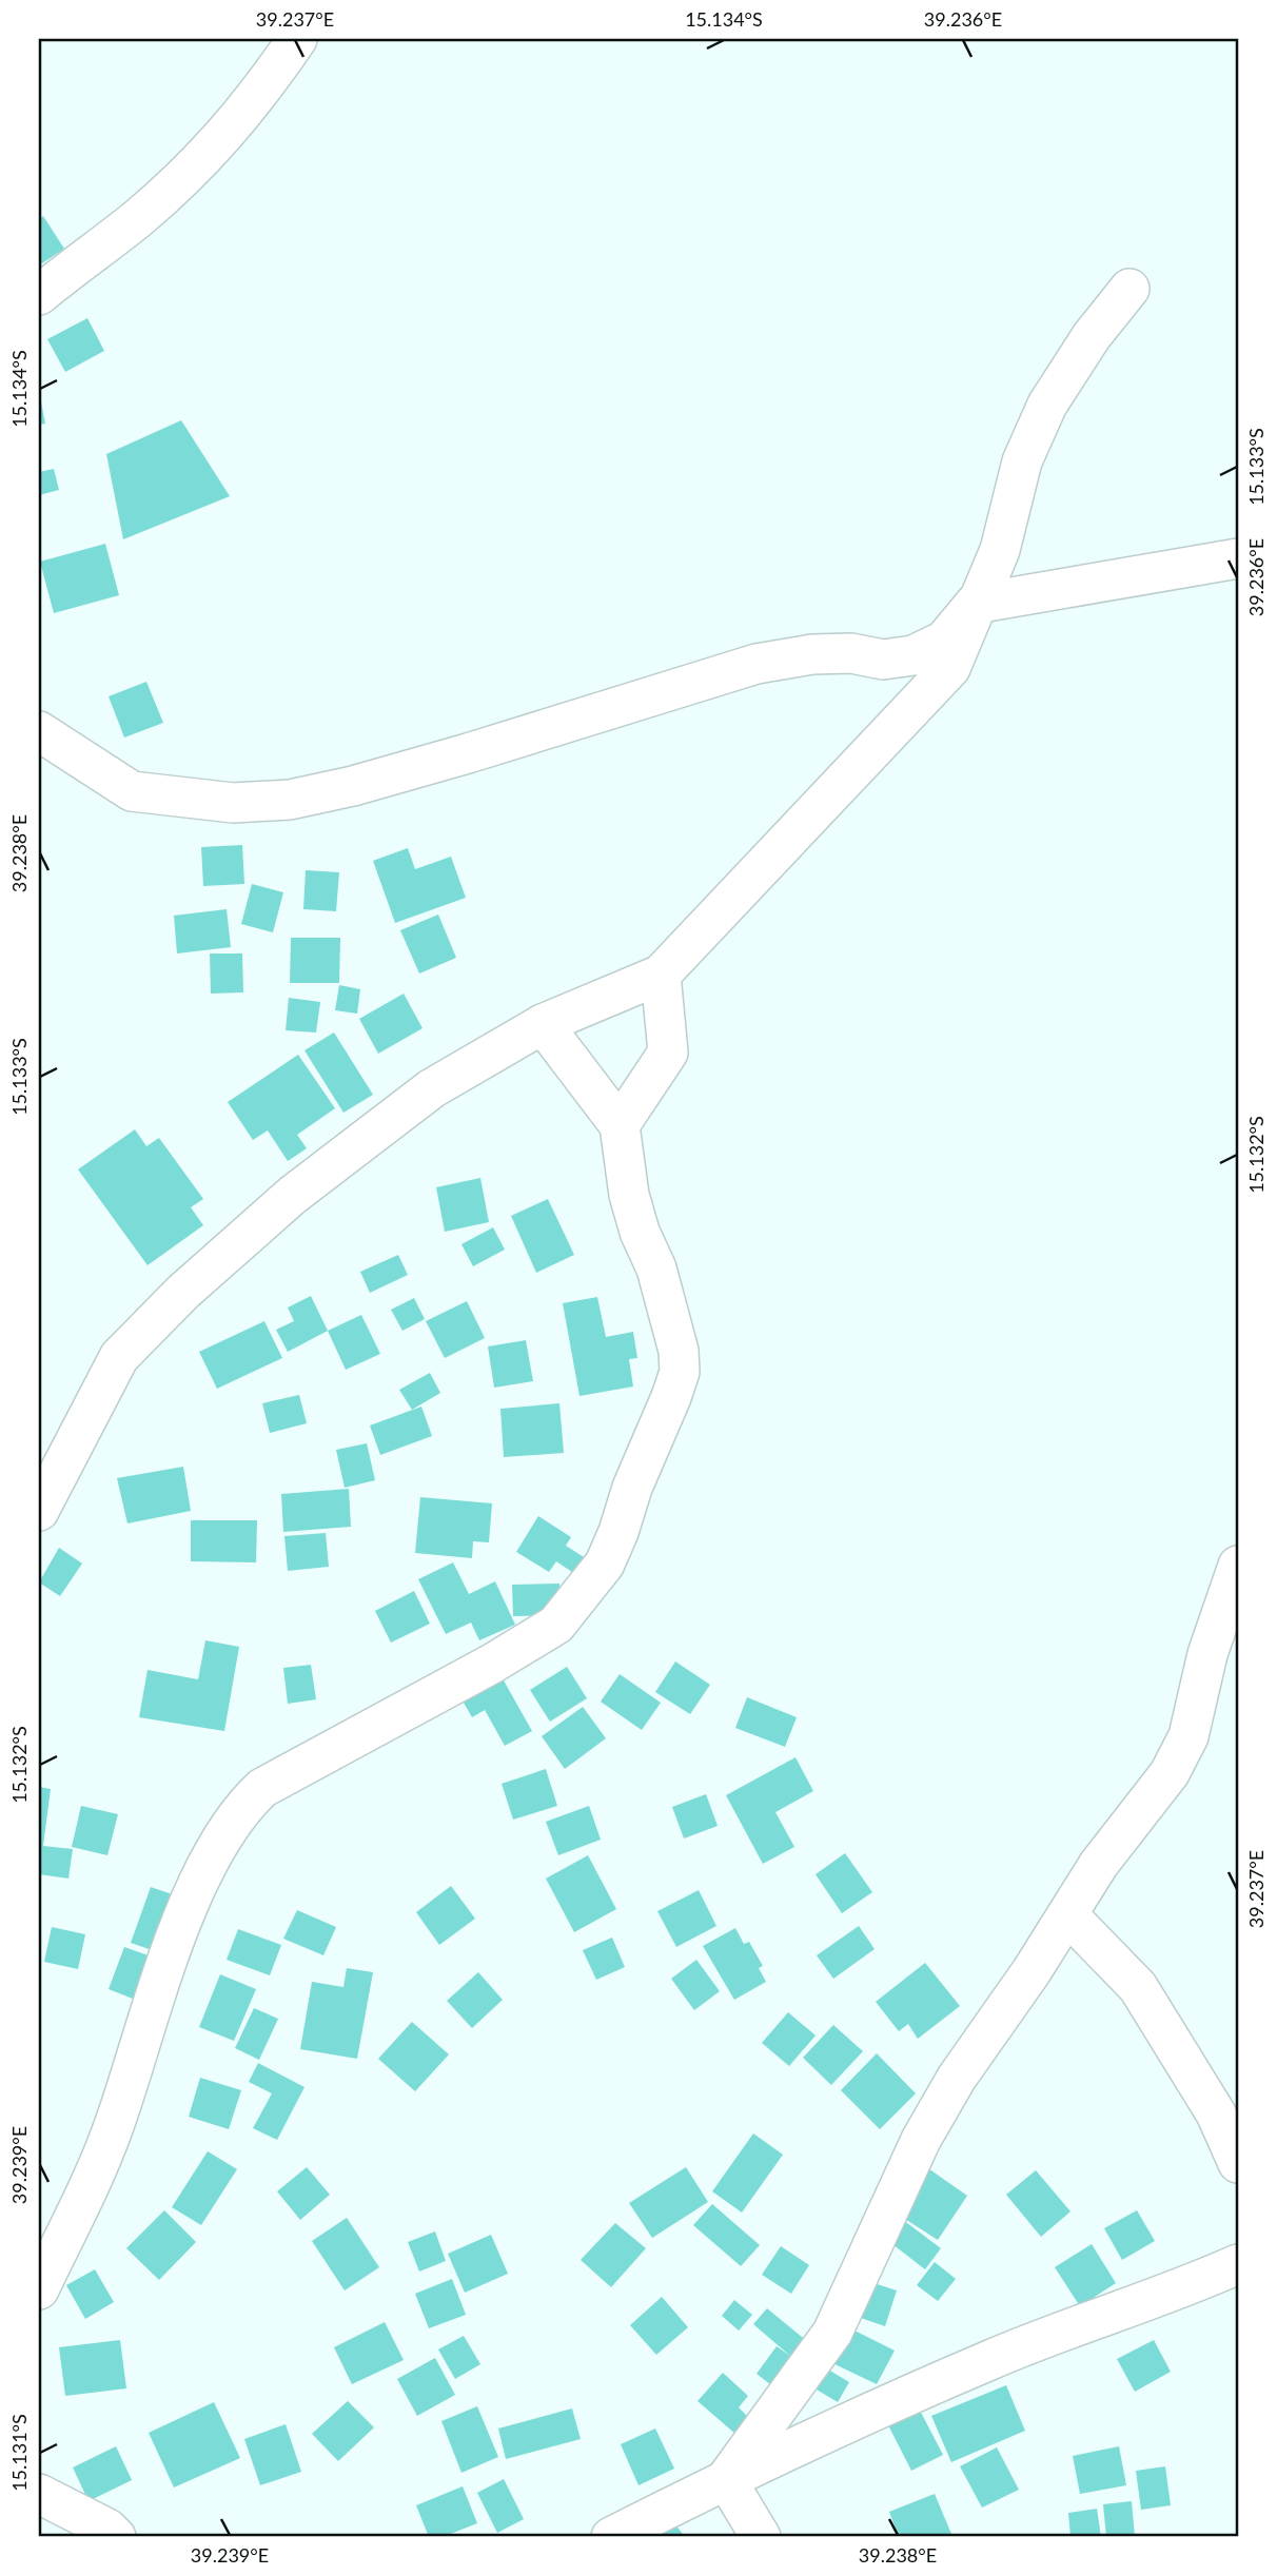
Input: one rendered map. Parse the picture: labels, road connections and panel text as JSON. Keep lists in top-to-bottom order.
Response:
{
  "coordinates": [
    "39.237°E",
    "15.134°S",
    "39.236°E",
    "15.133°S",
    "39.238°E",
    "15.132°S",
    "39.239°E",
    "15.131°S"
  ]
}
